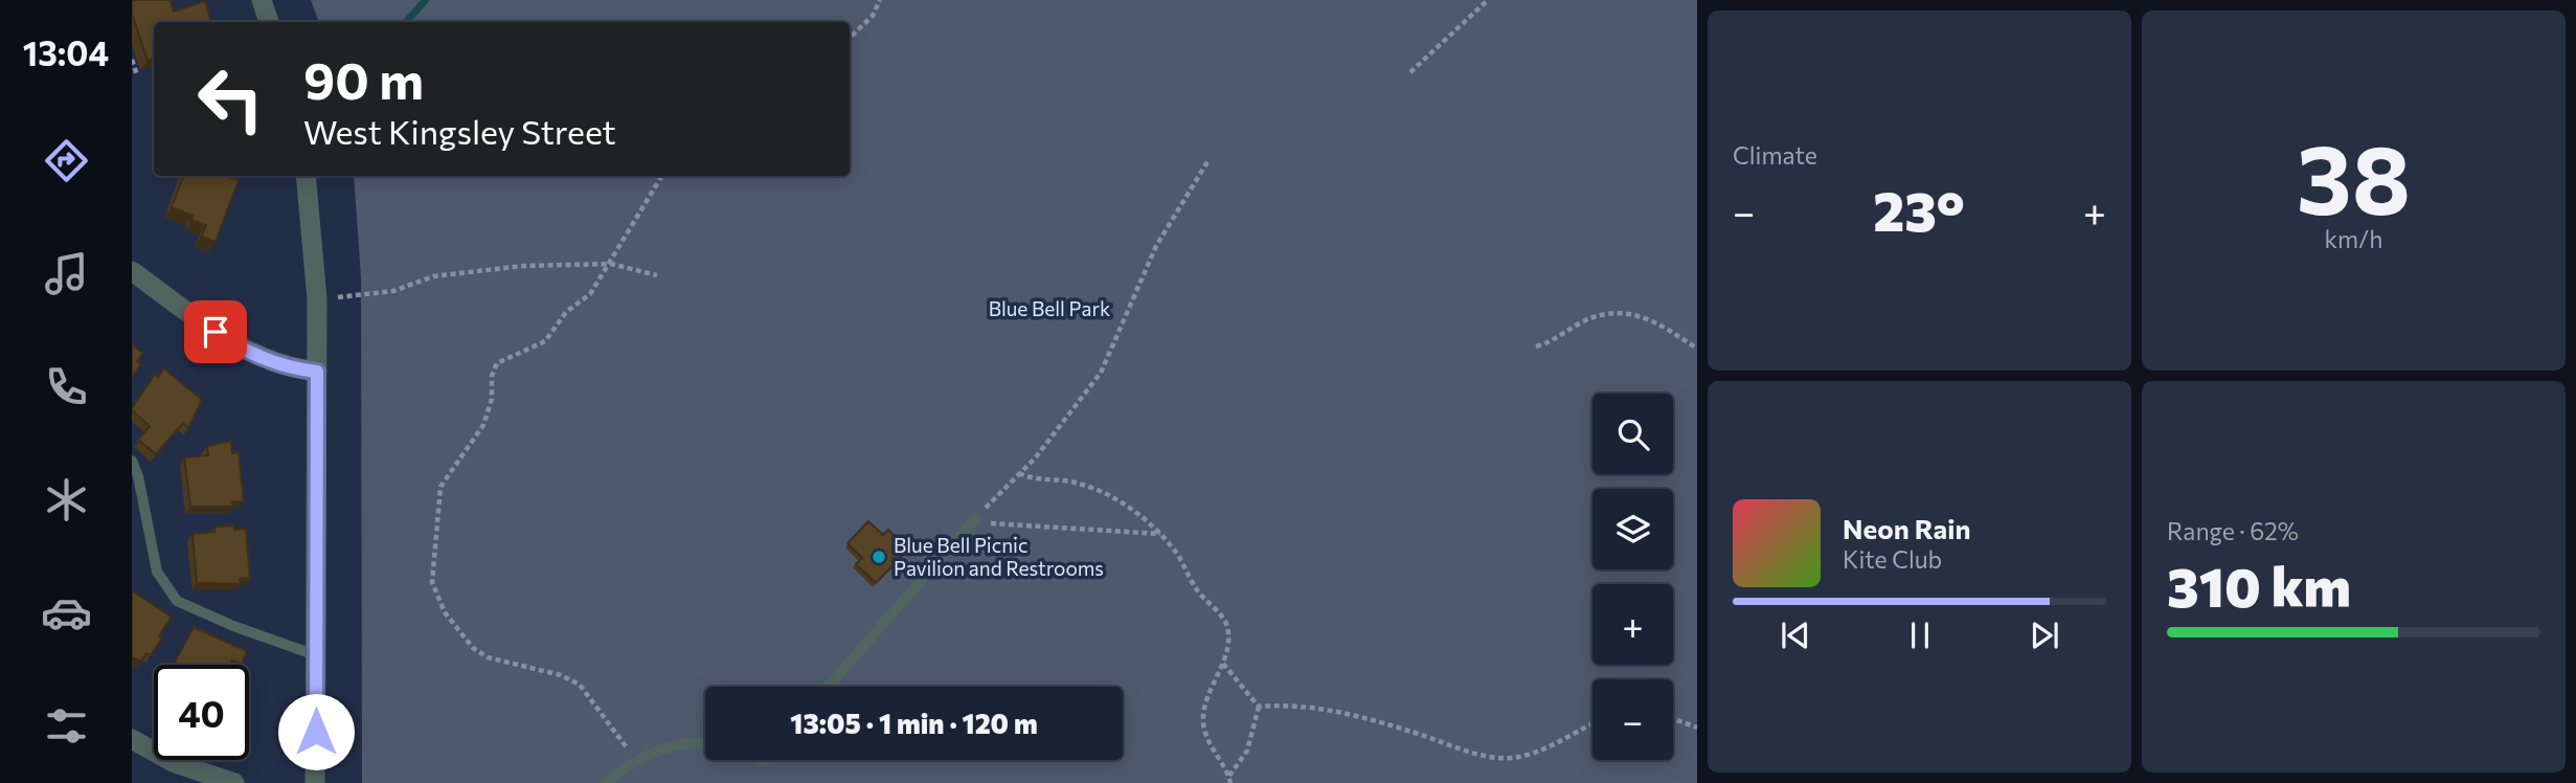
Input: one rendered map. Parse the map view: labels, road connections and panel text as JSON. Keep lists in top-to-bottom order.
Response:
{
  "parks": ["Blue Bell Park"],
  "places": ["Blue Bell Picnic Pavilion and Restrooms"],
  "page": {
    "tabs": "13:04",
    "tile": [
      "Climate",
      ["38", "km/h"],
      ["Range · 62%", "310 km"]
    ],
    "turn": ["90 m", "West Kingsley Street"],
    "heat": ["−", "23°", "+"],
    "map_buttons": ["+", "−"],
    "song": ["Neon Rain", "Kite Club"],
    "limit": "40",
    "trip": "13:05 · 1 min · 120 m"
  }
}
